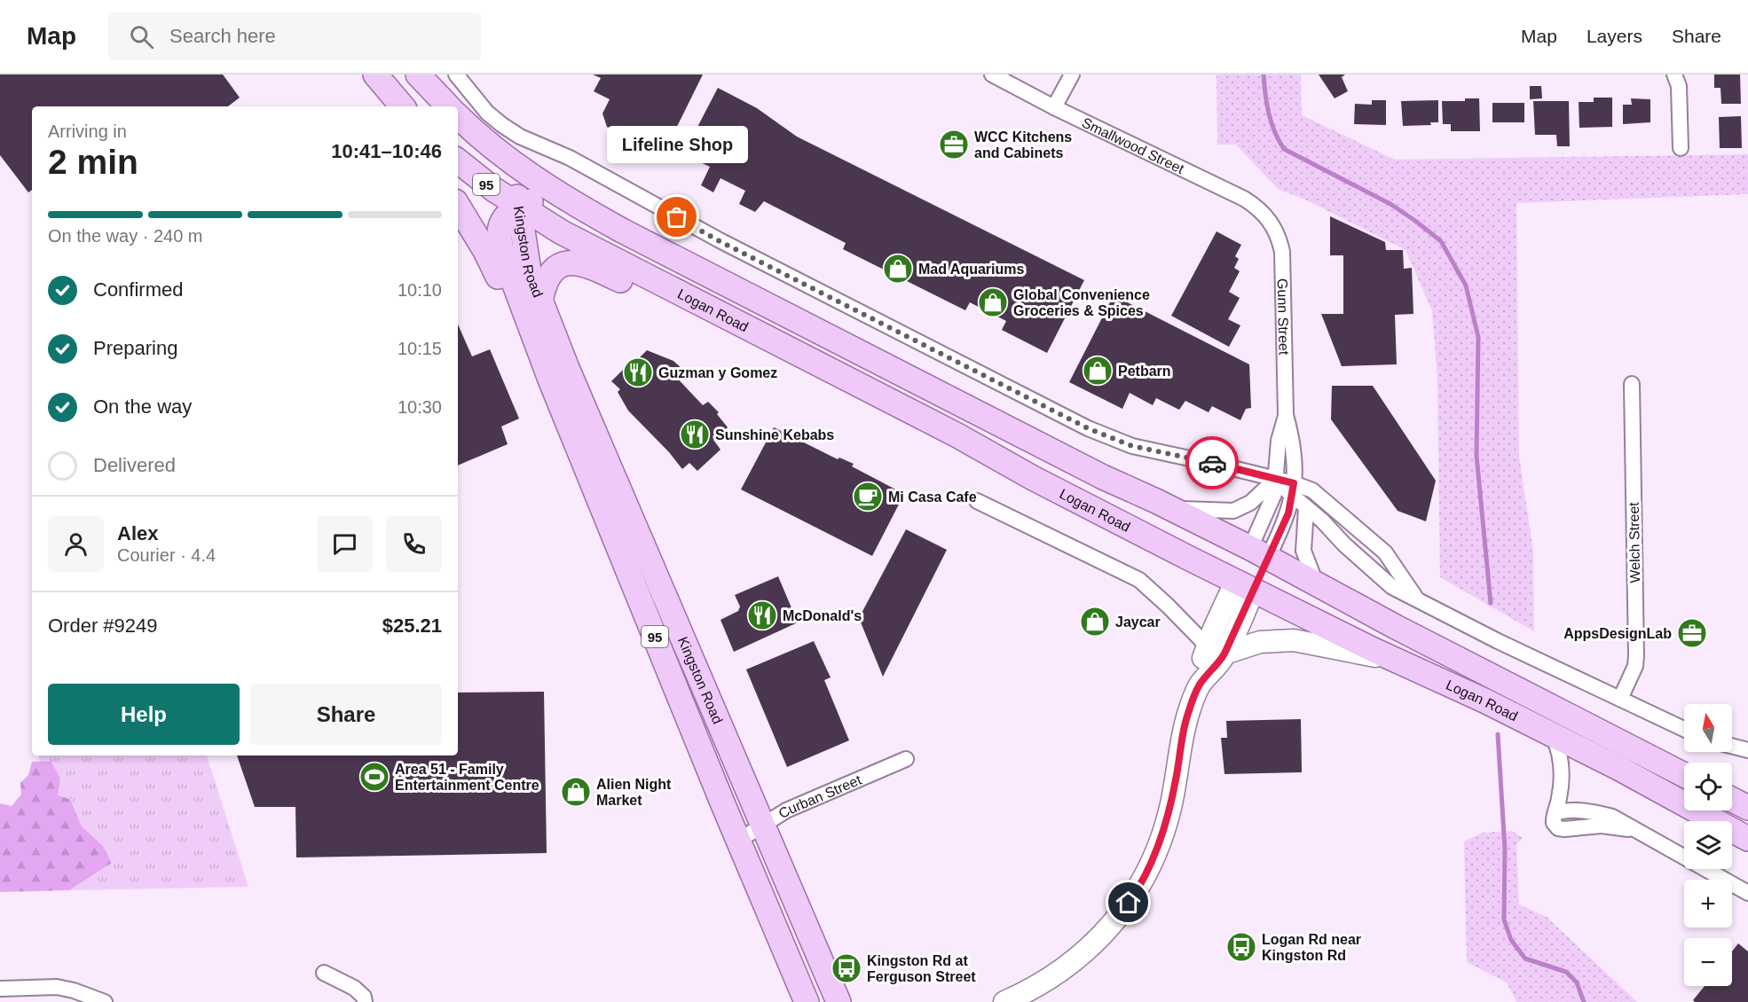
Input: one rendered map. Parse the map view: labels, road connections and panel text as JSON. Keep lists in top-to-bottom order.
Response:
{
  "streets": {
    "main road": ["95", "Kingston Road", "Logan Road"],
    "street": [
      "Smallwood Street",
      "Gunn Street",
      "Welch Street",
      "Curban Street"
    ]
  },
  "crossings": [
    ["Smallwood Street", "Gunn Street"],
    ["95", "Kingston Road"],
    ["95", "Logan Road"],
    ["Kingston Road", "Logan Road"],
    ["Kingston Road", "Curban Street"],
    ["Logan Road", "Gunn Street"]
  ],
  "places": {
    "office": ["WCC Kitchens and Cabinets", "AppsDesignLab"],
    "other": ["Lifeline Shop"],
    "shop": [
      "Mad Aquariums",
      "Global Convenience Groceries & Spices",
      "Petbarn",
      "Jaycar",
      "Alien Night Market"
    ],
    "restaurant": ["Guzman y Gomez", "Sunshine Kebabs", "McDonald's"],
    "cafe": ["Mi Casa Cafe"],
    "sports": ["Area 51 - Family Entertainment Centre"],
    "bus stop": ["Logan Rd near Kingston Rd", "Kingston Rd at Ferguson Street"]
  },
  "north": "top",
  "page": {
    "header": "Map",
    "search": "Search here",
    "nav": ["Map", "Layers", "Share"],
    "heading": ["2 min", "Arriving in", "10:41–10:46"],
    "panel": [
      "Alex",
      "Courier · 4.4",
      "Order #9249",
      "$25.21"
    ],
    "bubble": "Lifeline Shop",
    "bar": "On the way · 240 m",
    "list": [
      ["Confirmed", "10:10"],
      ["Preparing", "10:15"],
      ["On the way", "10:30"],
      "Delivered"
    ],
    "buttons": ["Help", "Share"],
    "map_buttons": ["+", "−"]
  }
}
